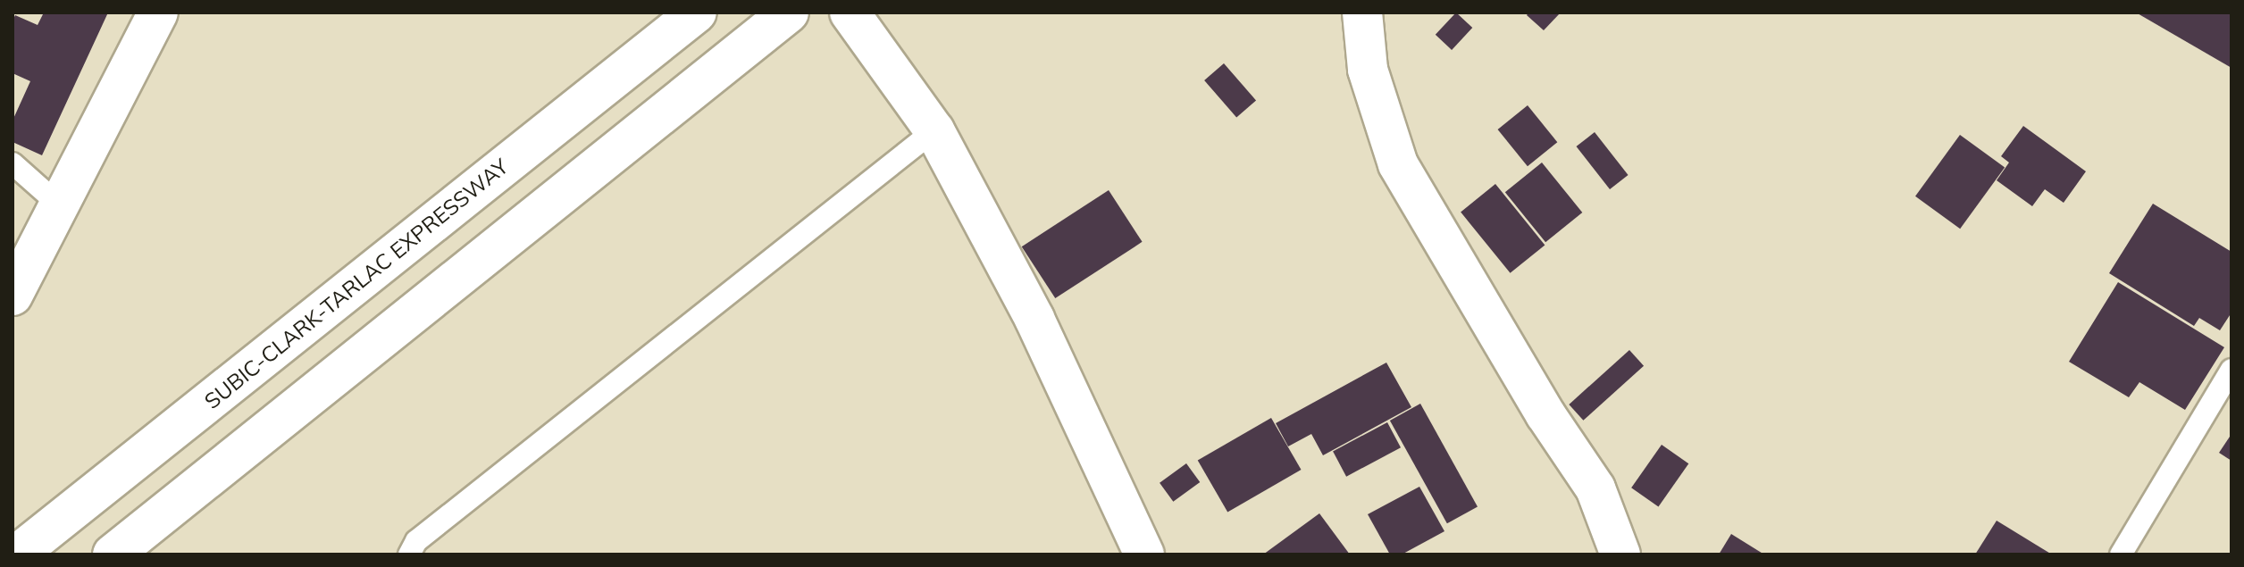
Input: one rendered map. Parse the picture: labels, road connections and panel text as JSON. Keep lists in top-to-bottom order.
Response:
{
  "streets": {
    "main road": ["SUBIC-CLARK-TARLAC EXPRESSWAY"]
  }
}
